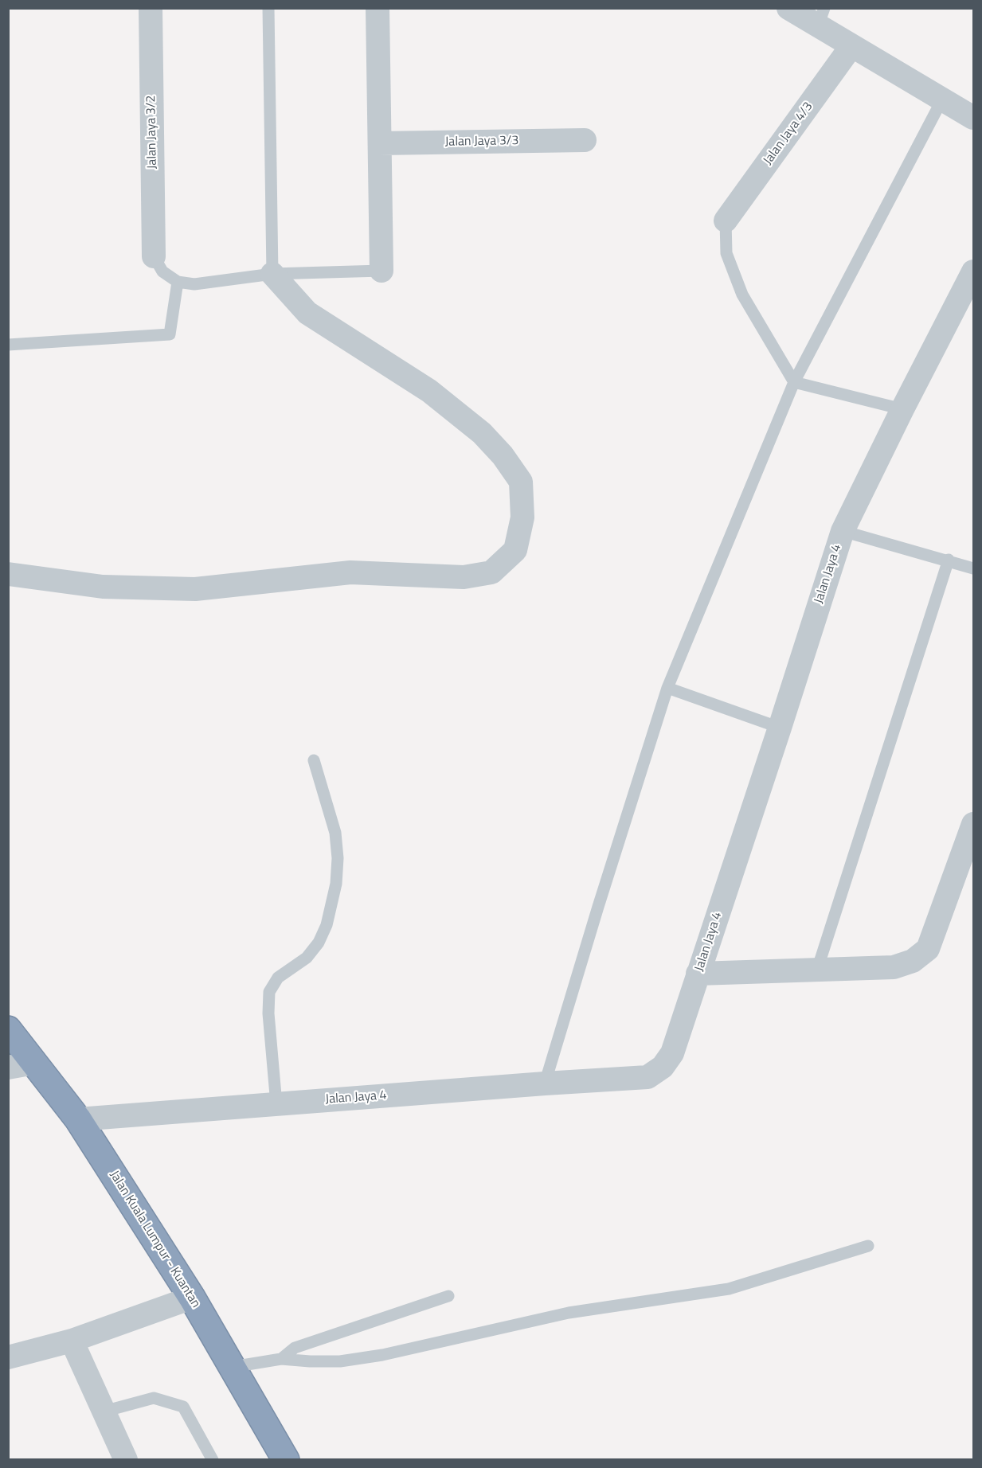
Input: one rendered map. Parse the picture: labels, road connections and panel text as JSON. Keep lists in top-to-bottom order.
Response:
{
  "streets": {
    "highway": ["Jalan Kuala Lumpur - Kuantan"],
    "street": [
      "Jalan Jaya 3/2",
      "Jalan Jaya 4/3",
      "Jalan Jaya 3/3",
      "Jalan Jaya 4"
    ]
  },
  "crossings": [
    ["Jalan Jaya 4", "Jalan Kuala Lumpur - Kuantan"]
  ]
}
